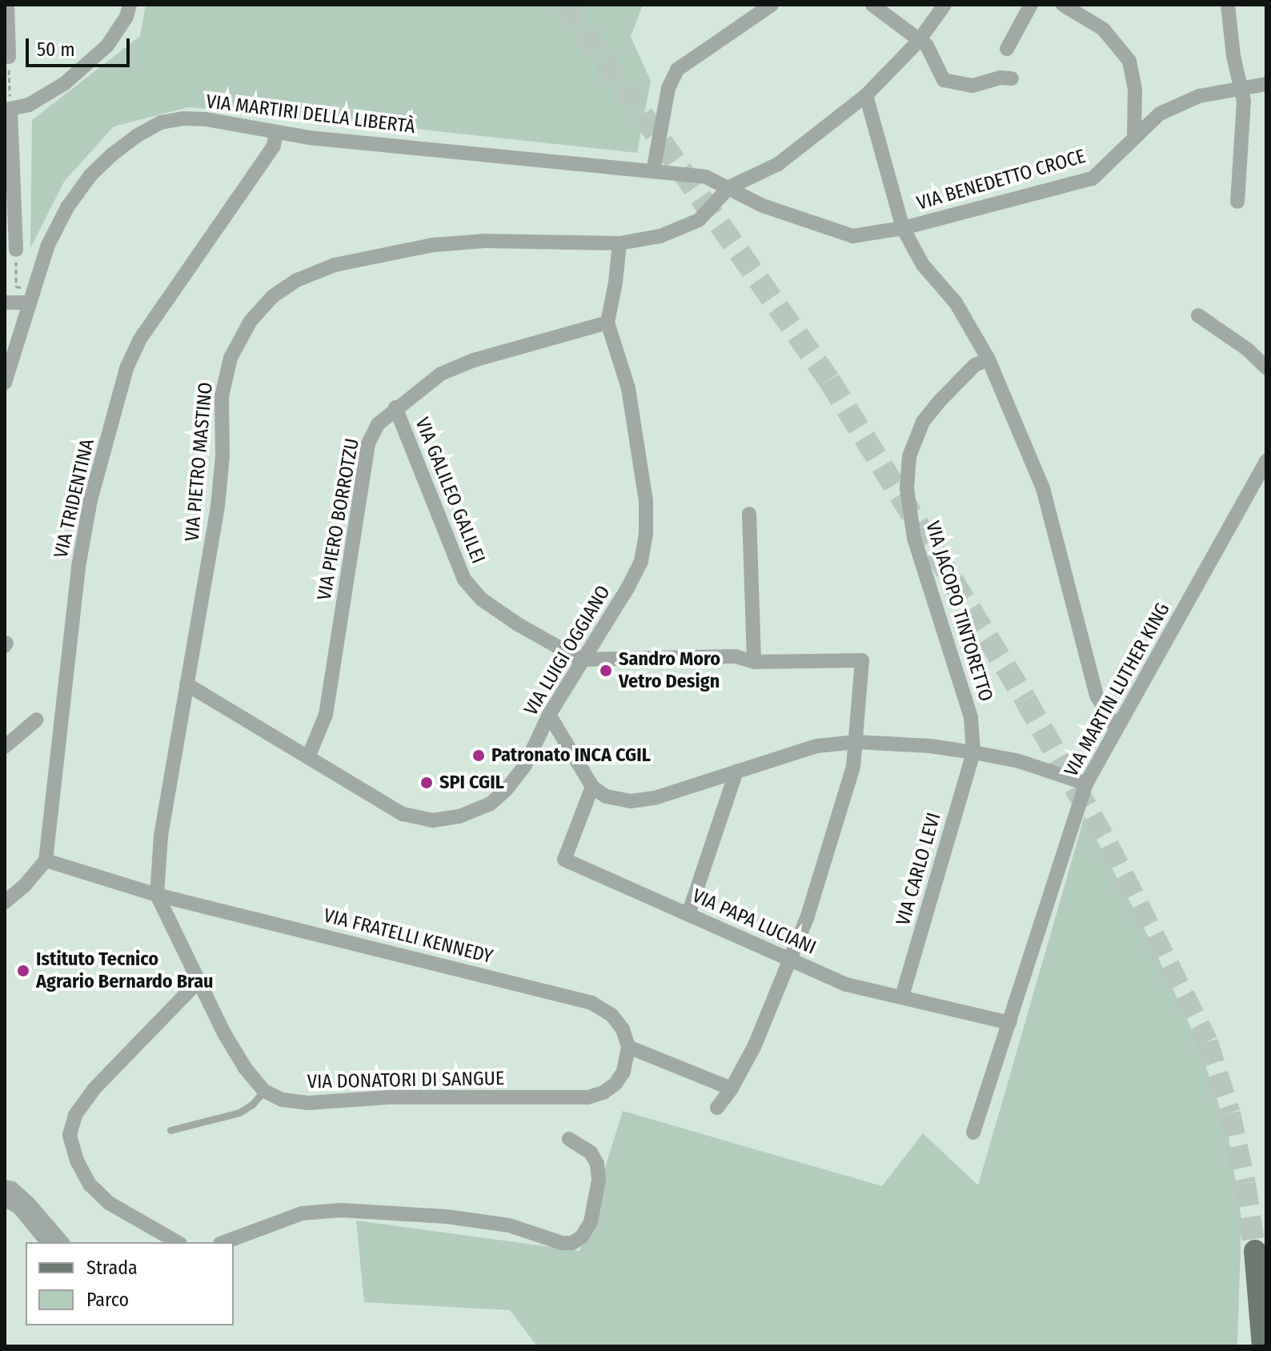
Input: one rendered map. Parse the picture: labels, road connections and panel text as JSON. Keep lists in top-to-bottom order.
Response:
{
  "streets": {
    "street": [
      "VIA MARTIRI DELLA LIBERTÀ",
      "VIA BENEDETTO CROCE",
      "VIA PIETRO MASTINO",
      "VIA GALILEO GALILEI",
      "VIA TRIDENTINA",
      "VIA PIERO BORROTZU",
      "VIA JACOPO TINTORETTO",
      "VIA LUIGI OGGIANO",
      "VIA MARTIN LUTHER KING",
      "VIA CARLO LEVI",
      "VIA PAPA LUCIANI",
      "VIA FRATELLI KENNEDY",
      "VIA DONATORI DI SANGUE"
    ]
  },
  "crossings": [
    ["VIA MARTIRI DELLA LIBERTÀ", "VIA BENEDETTO CROCE"],
    ["VIA MARTIRI DELLA LIBERTÀ", "VIA PIETRO MASTINO"],
    ["VIA MARTIRI DELLA LIBERTÀ", "VIA TRIDENTINA"],
    ["VIA BENEDETTO CROCE", "VIA PIETRO MASTINO"],
    ["VIA PIETRO MASTINO", "VIA LUIGI OGGIANO"],
    ["VIA PIETRO MASTINO", "VIA FRATELLI KENNEDY"],
    ["VIA GALILEO GALILEI", "VIA PIERO BORROTZU"],
    ["VIA GALILEO GALILEI", "VIA LUIGI OGGIANO"],
    ["VIA TRIDENTINA", "VIA FRATELLI KENNEDY"],
    ["VIA PIERO BORROTZU", "VIA LUIGI OGGIANO"],
    ["VIA JACOPO TINTORETTO", "VIA CARLO LEVI"],
    ["VIA MARTIN LUTHER KING", "VIA PAPA LUCIANI"],
    ["VIA CARLO LEVI", "VIA PAPA LUCIANI"],
    ["VIA FRATELLI KENNEDY", "VIA DONATORI DI SANGUE"]
  ],
  "places": [
    "Sandro Moro Vetro Design",
    "Patronato INCA CGIL",
    "SPI CGIL",
    "Istituto Tecnico Agrario Bernardo Brau"
  ],
  "legend": ["Strada", "Parco"],
  "scale_bar": "50 m"
}
